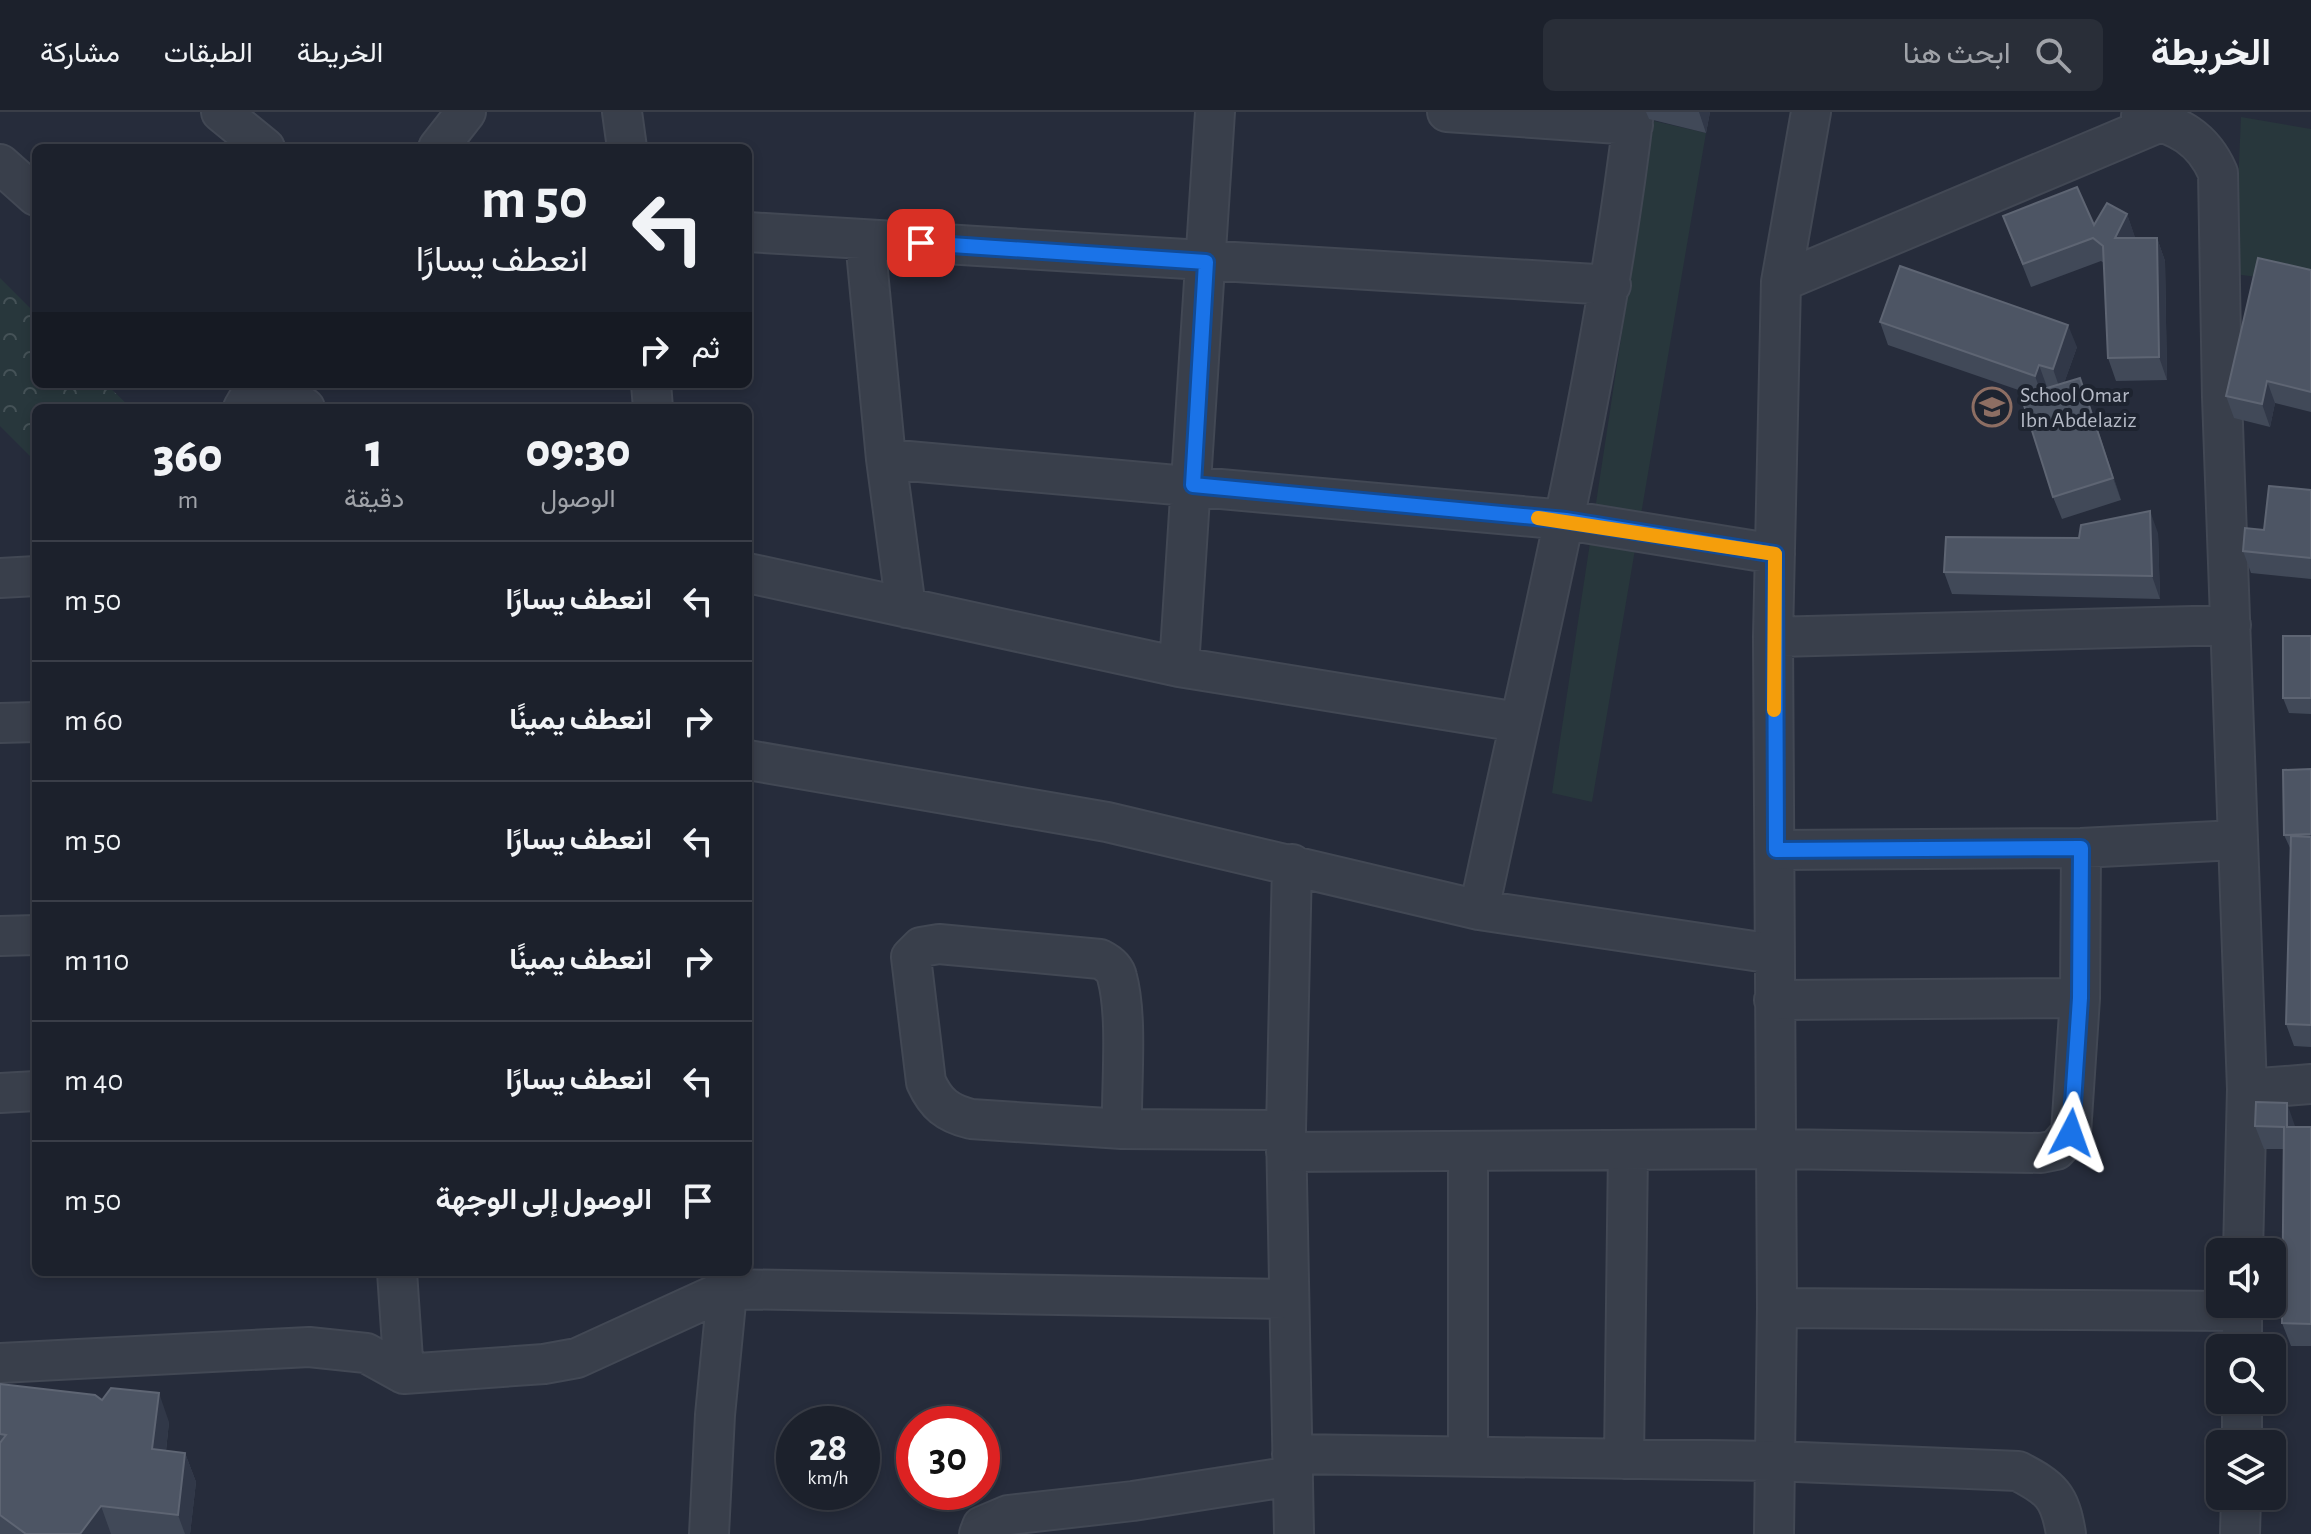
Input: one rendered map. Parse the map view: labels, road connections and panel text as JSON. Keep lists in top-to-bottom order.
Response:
{
  "places": {
    "school or university": ["School Omar Ibn Abdelaziz"]
  },
  "page": {
    "header": "الخريطة",
    "search": "ابحث هنا",
    "nav": ["الخريطة", "الطبقات", "مشاركة"],
    "turn": ["50 m", "انعطف يسارًا"],
    "then": "ثم",
    "eta": [
      "09:30",
      "الوصول",
      "1",
      "دقيقة",
      "360",
      "m"
    ],
    "list": [
      {
        "name": "انعطف يسارًا",
        "value": "50 m"
      },
      {
        "name": "انعطف يمينًا",
        "value": "60 m"
      },
      {
        "name": "انعطف يسارًا",
        "value": "50 m"
      },
      {
        "name": "انعطف يمينًا",
        "value": "110 m"
      },
      {
        "name": "انعطف يسارًا",
        "value": "40 m"
      },
      {
        "name": "الوصول إلى الوجهة",
        "value": "50 m"
      }
    ],
    "speed": "28 km/h",
    "limit": "30"
  }
}
